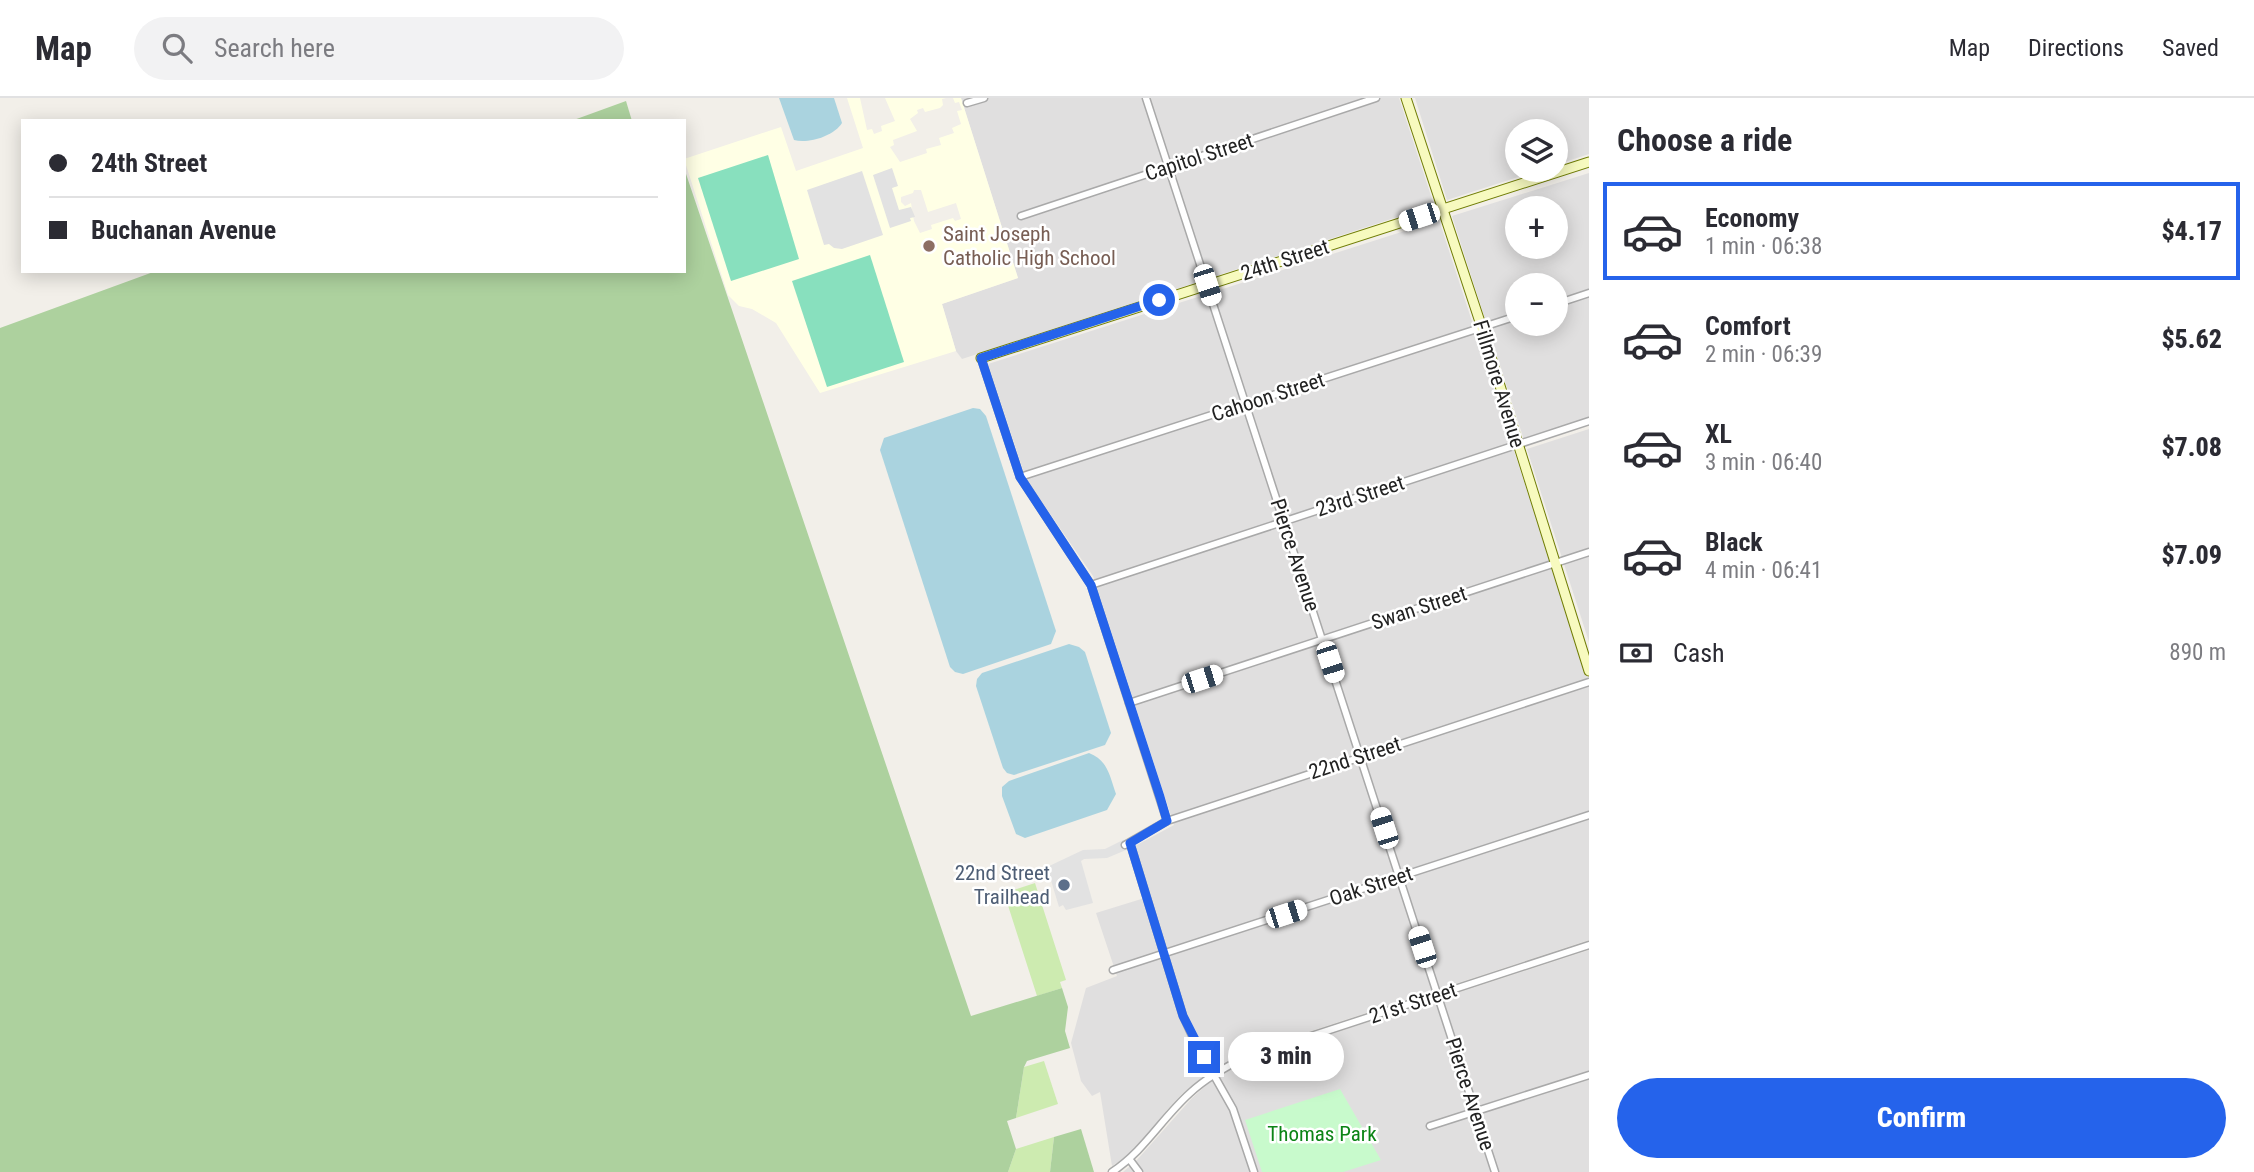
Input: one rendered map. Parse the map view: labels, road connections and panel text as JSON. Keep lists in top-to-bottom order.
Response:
{
  "streets": {
    "street": [
      "Capitol Street",
      "24th Street",
      "Fillmore Avenue",
      "Cahoon Street",
      "23rd Street",
      "Pierce Avenue",
      "Swan Street",
      "22nd Street",
      "Oak Street",
      "21st Street"
    ]
  },
  "crossings": [
    ["Capitol Street", "Pierce Avenue"],
    ["24th Street", "Fillmore Avenue"],
    ["24th Street", "Pierce Avenue"],
    ["Fillmore Avenue", "Cahoon Street"],
    ["Fillmore Avenue", "23rd Street"],
    ["Fillmore Avenue", "Swan Street"],
    ["Cahoon Street", "Pierce Avenue"],
    ["23rd Street", "Pierce Avenue"],
    ["Pierce Avenue", "Swan Street"],
    ["Pierce Avenue", "22nd Street"],
    ["Pierce Avenue", "Oak Street"],
    ["Pierce Avenue", "21st Street"],
    ["22nd Street", "Oak Street"]
  ],
  "parks": ["Thomas Park"],
  "places": ["Saint Joseph Catholic High School", "22nd Street Trailhead"],
  "page": {
    "header": "Map",
    "search": "Search here",
    "nav": ["Map", "Directions", "Saved"],
    "heading": "Choose a ride",
    "map_buttons": ["+", "−"],
    "banner": ["24th Street", "Buchanan Avenue"],
    "list": [
      {
        "name": "Economy",
        "note": "1 min · 06:38",
        "value": "$4.17"
      },
      {
        "name": "Comfort",
        "note": "2 min · 06:39",
        "value": "$5.62"
      },
      {
        "name": "XL",
        "note": "3 min · 06:40",
        "value": "$7.08"
      },
      {
        "name": "Black",
        "note": "4 min · 06:41",
        "value": "$7.09"
      }
    ],
    "pay": ["Cash", "890 m"],
    "bubble": "3 min",
    "buttons": "Confirm"
  }
}
